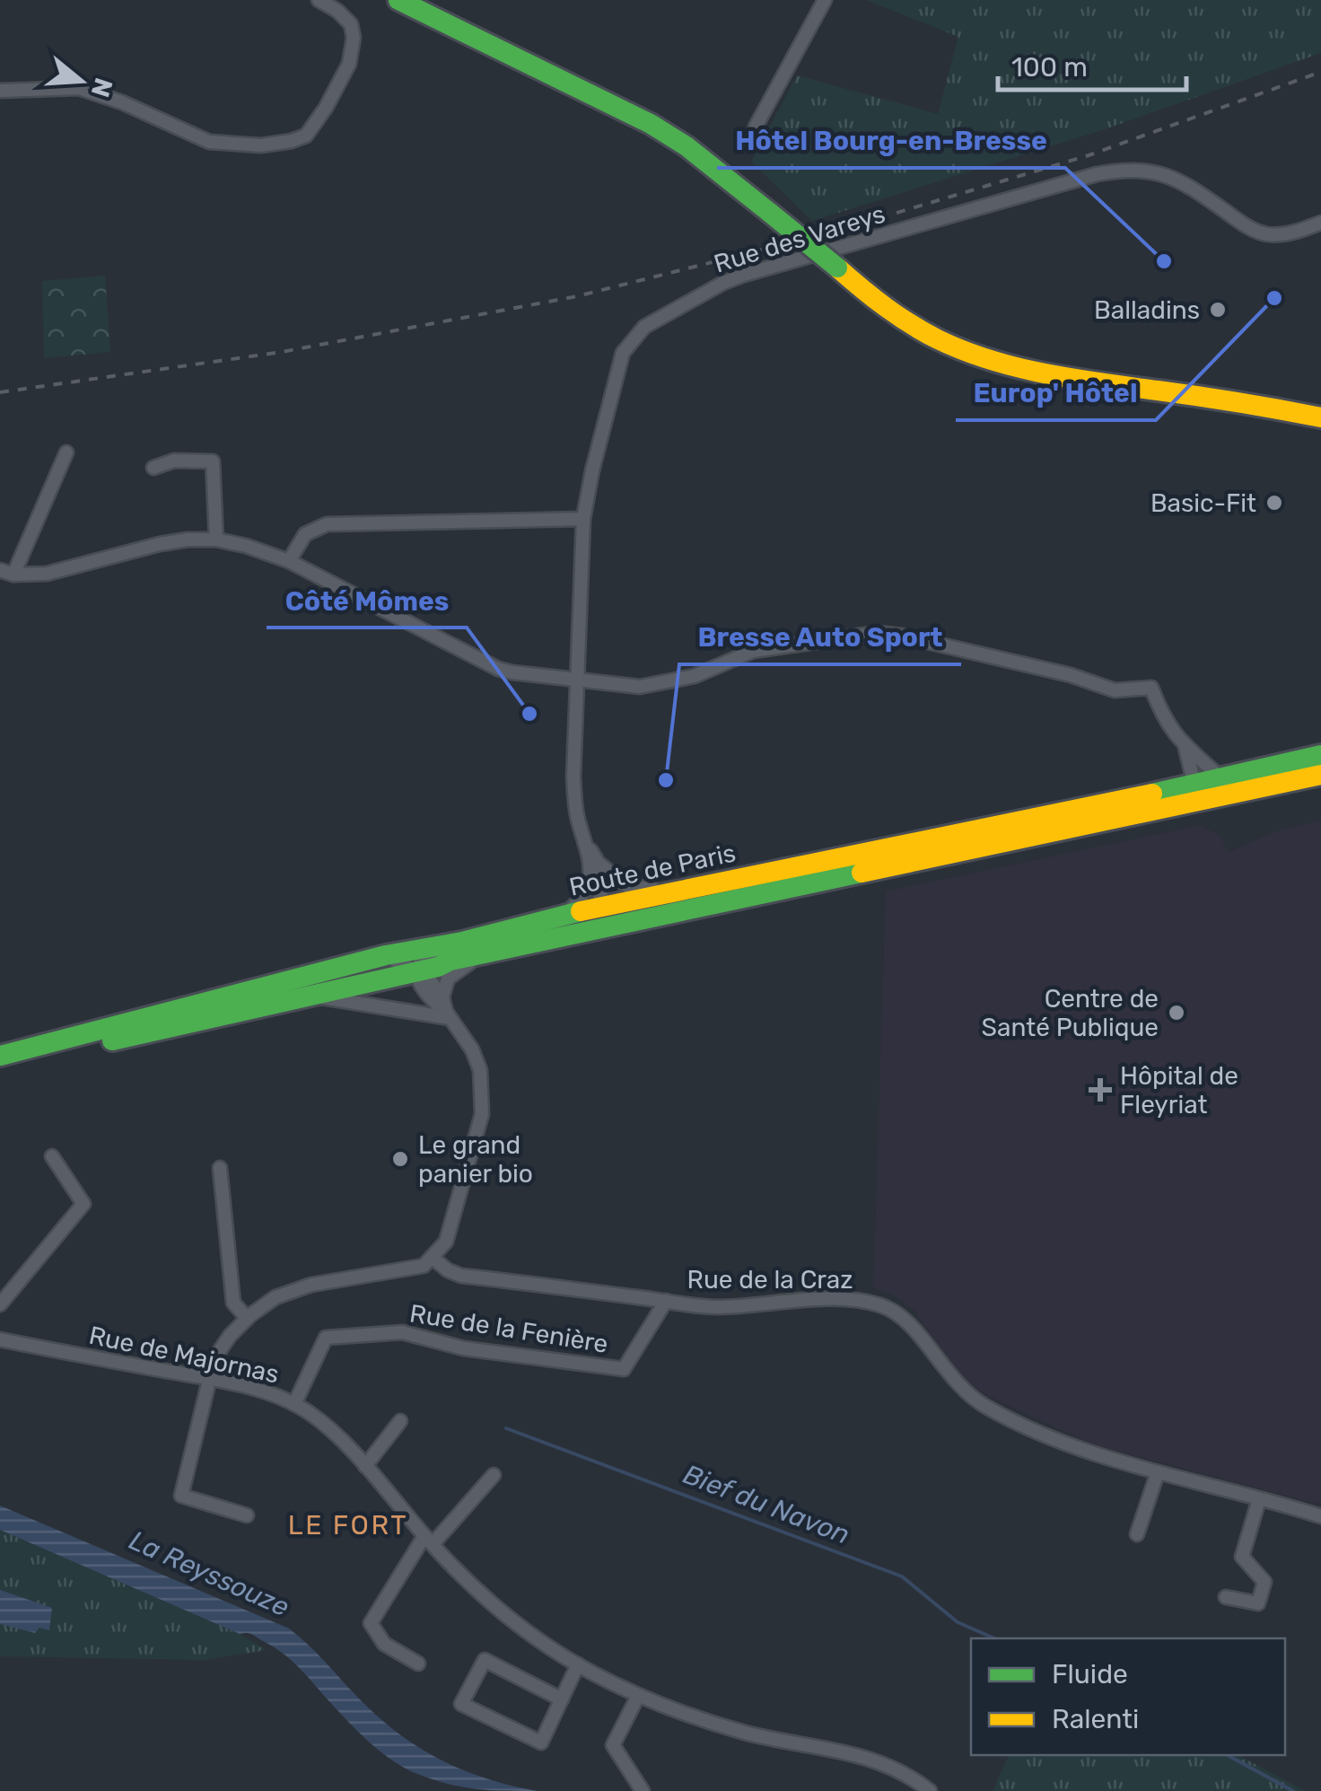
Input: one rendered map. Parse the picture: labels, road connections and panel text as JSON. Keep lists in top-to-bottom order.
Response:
{
  "streets": {
    "main road": ["Route de Paris"],
    "street": [
      "Rue des Vareys",
      "Rue de la Craz",
      "Rue de la Fenière",
      "Rue de Majornas"
    ]
  },
  "crossings": [
    ["Rue des Vareys", "Route de Paris"],
    ["Rue de la Craz", "Rue de la Fenière"],
    ["Rue de la Fenière", "Rue de Majornas"]
  ],
  "districts": ["LE FORT"],
  "water": ["Bief du Navon", "La Reyssouze"],
  "places": {
    "other": [
      "Hôtel Bourg-en-Bresse",
      "Europ' Hôtel",
      "Balladins",
      "Basic-Fit",
      "Côté Mômes",
      "Bresse Auto Sport",
      "Centre de Santé Publique",
      "Le grand panier bio"
    ],
    "health": ["Hôpital de Fleyriat"]
  },
  "legend": ["Fluide", "Ralenti"],
  "scale_bar": "100 m",
  "north": "right"
}
